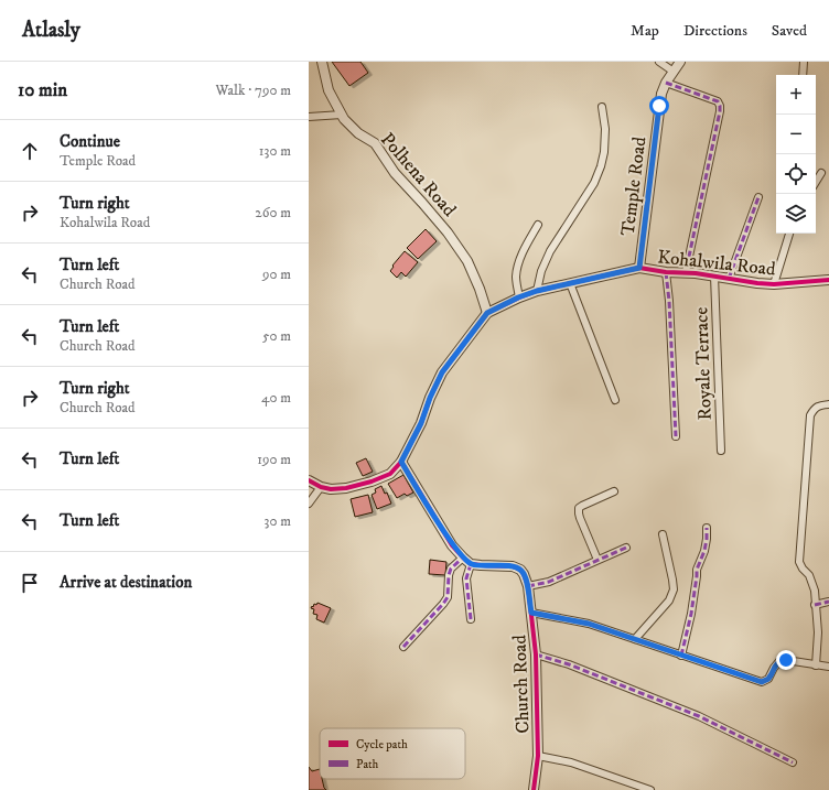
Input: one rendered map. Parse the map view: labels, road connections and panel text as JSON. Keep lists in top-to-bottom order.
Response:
{
  "streets": {
    "street": [
      "Polhena Road",
      "Temple Road",
      "Kohalwila Road",
      "Royale Terrace",
      "Church Road"
    ]
  },
  "crossings": [
    ["Polhena Road", "Kohalwila Road"],
    ["Temple Road", "Kohalwila Road"],
    ["Kohalwila Road", "Royale Terrace"]
  ],
  "legend": ["Cycle path", "Path"],
  "page": {
    "header": "Atlasly",
    "nav": ["Map", "Directions", "Saved"],
    "heading": ["10 min", "Walk · 790 m"],
    "map_buttons": ["+", "−"],
    "list": [
      ["Continue", "Temple Road", "130 m"],
      ["Turn right", "Kohalwila Road", "260 m"],
      ["Turn left", "Church Road", "90 m"],
      ["Turn left", "Church Road", "50 m"],
      ["Turn right", "Church Road", "40 m"],
      ["Turn left", "190 m"],
      ["Turn left", "30 m"],
      "Arrive at destination"
    ]
  }
}
